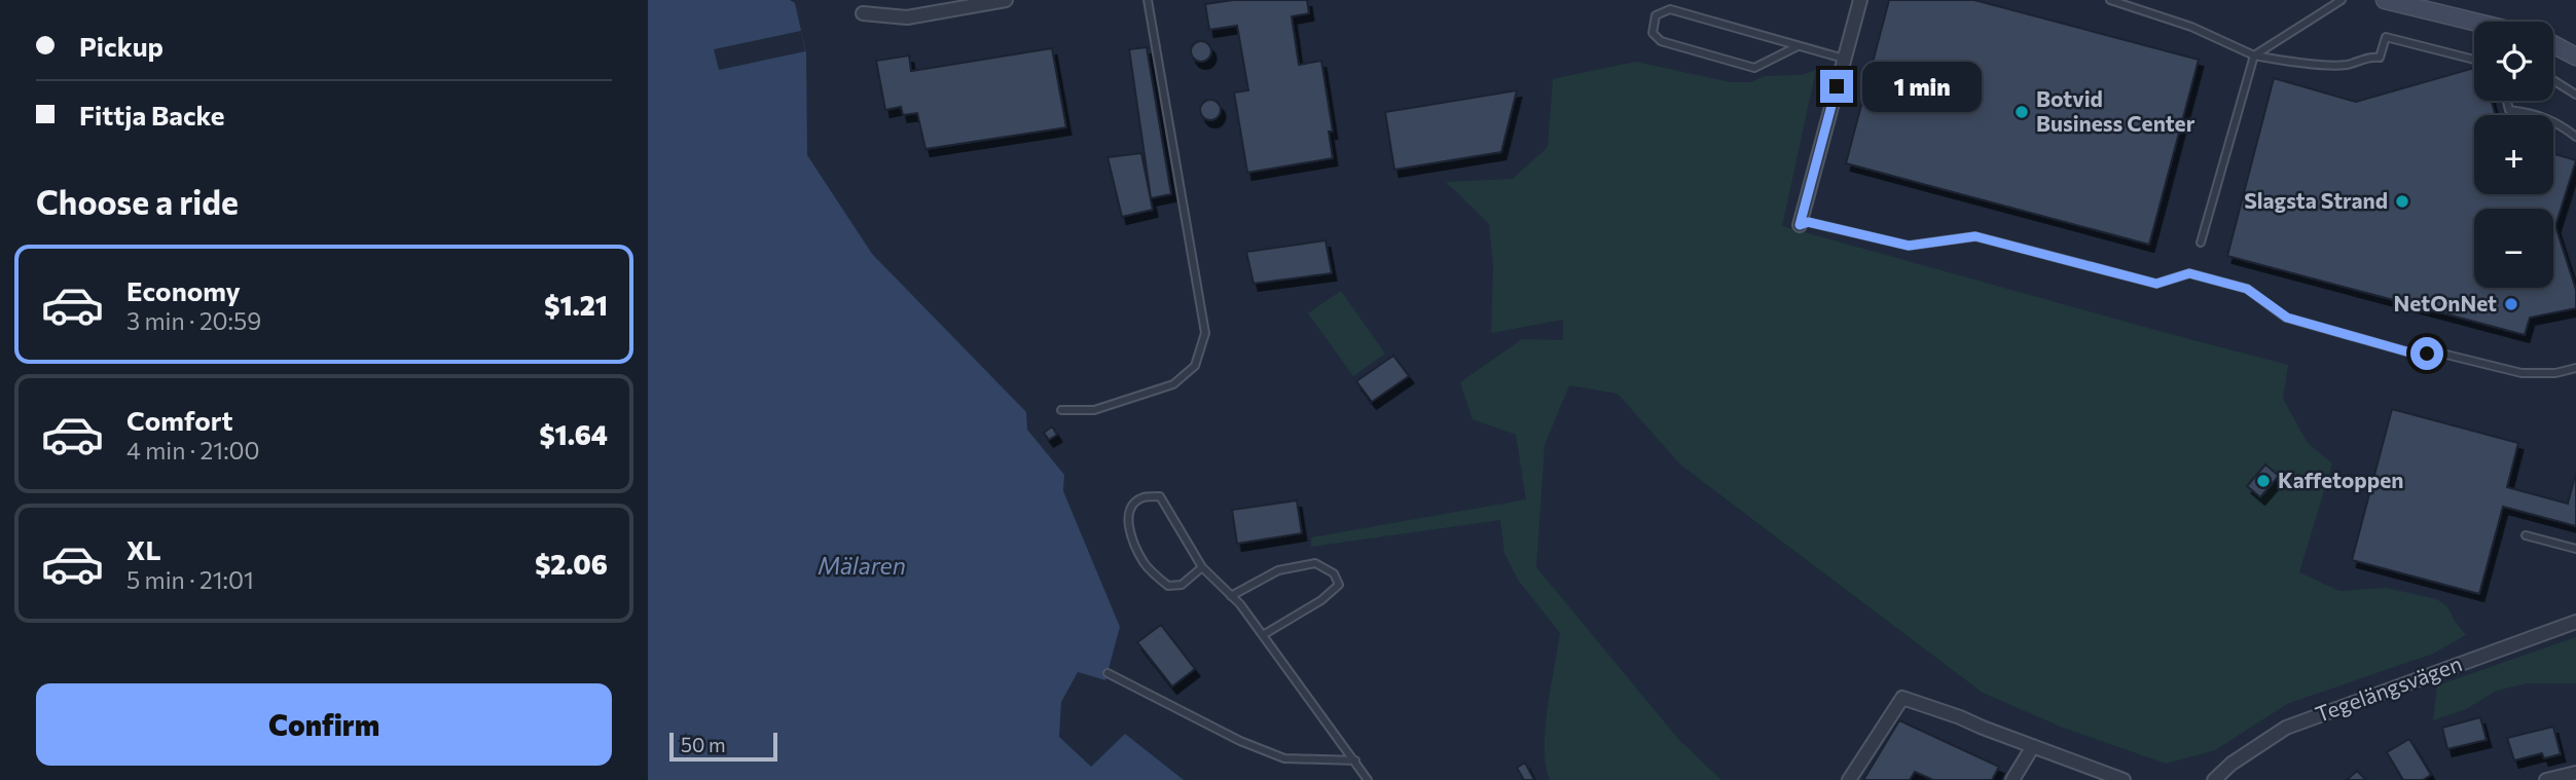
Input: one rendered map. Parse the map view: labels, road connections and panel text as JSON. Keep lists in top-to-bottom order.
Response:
{
  "streets": {
    "street": ["Tegelängsvägen"]
  },
  "water": ["Mälaren"],
  "places": [
    "Botvid Business Center",
    "Slagsta Strand",
    "NetOnNet",
    "Kaffetoppen"
  ],
  "scale_bar": "50 m",
  "page": {
    "banner": ["Pickup", "Fittja Backe"],
    "map_buttons": ["+", "−"],
    "bubble": "1 min",
    "heading": "Choose a ride",
    "list": [
      {
        "name": "Economy",
        "note": "3 min · 20:59",
        "value": "$1.21"
      },
      {
        "name": "Comfort",
        "note": "4 min · 21:00",
        "value": "$1.64"
      },
      {
        "name": "XL",
        "note": "5 min · 21:01",
        "value": "$2.06"
      }
    ],
    "buttons": "Confirm",
    "scale": "50 m"
  }
}
